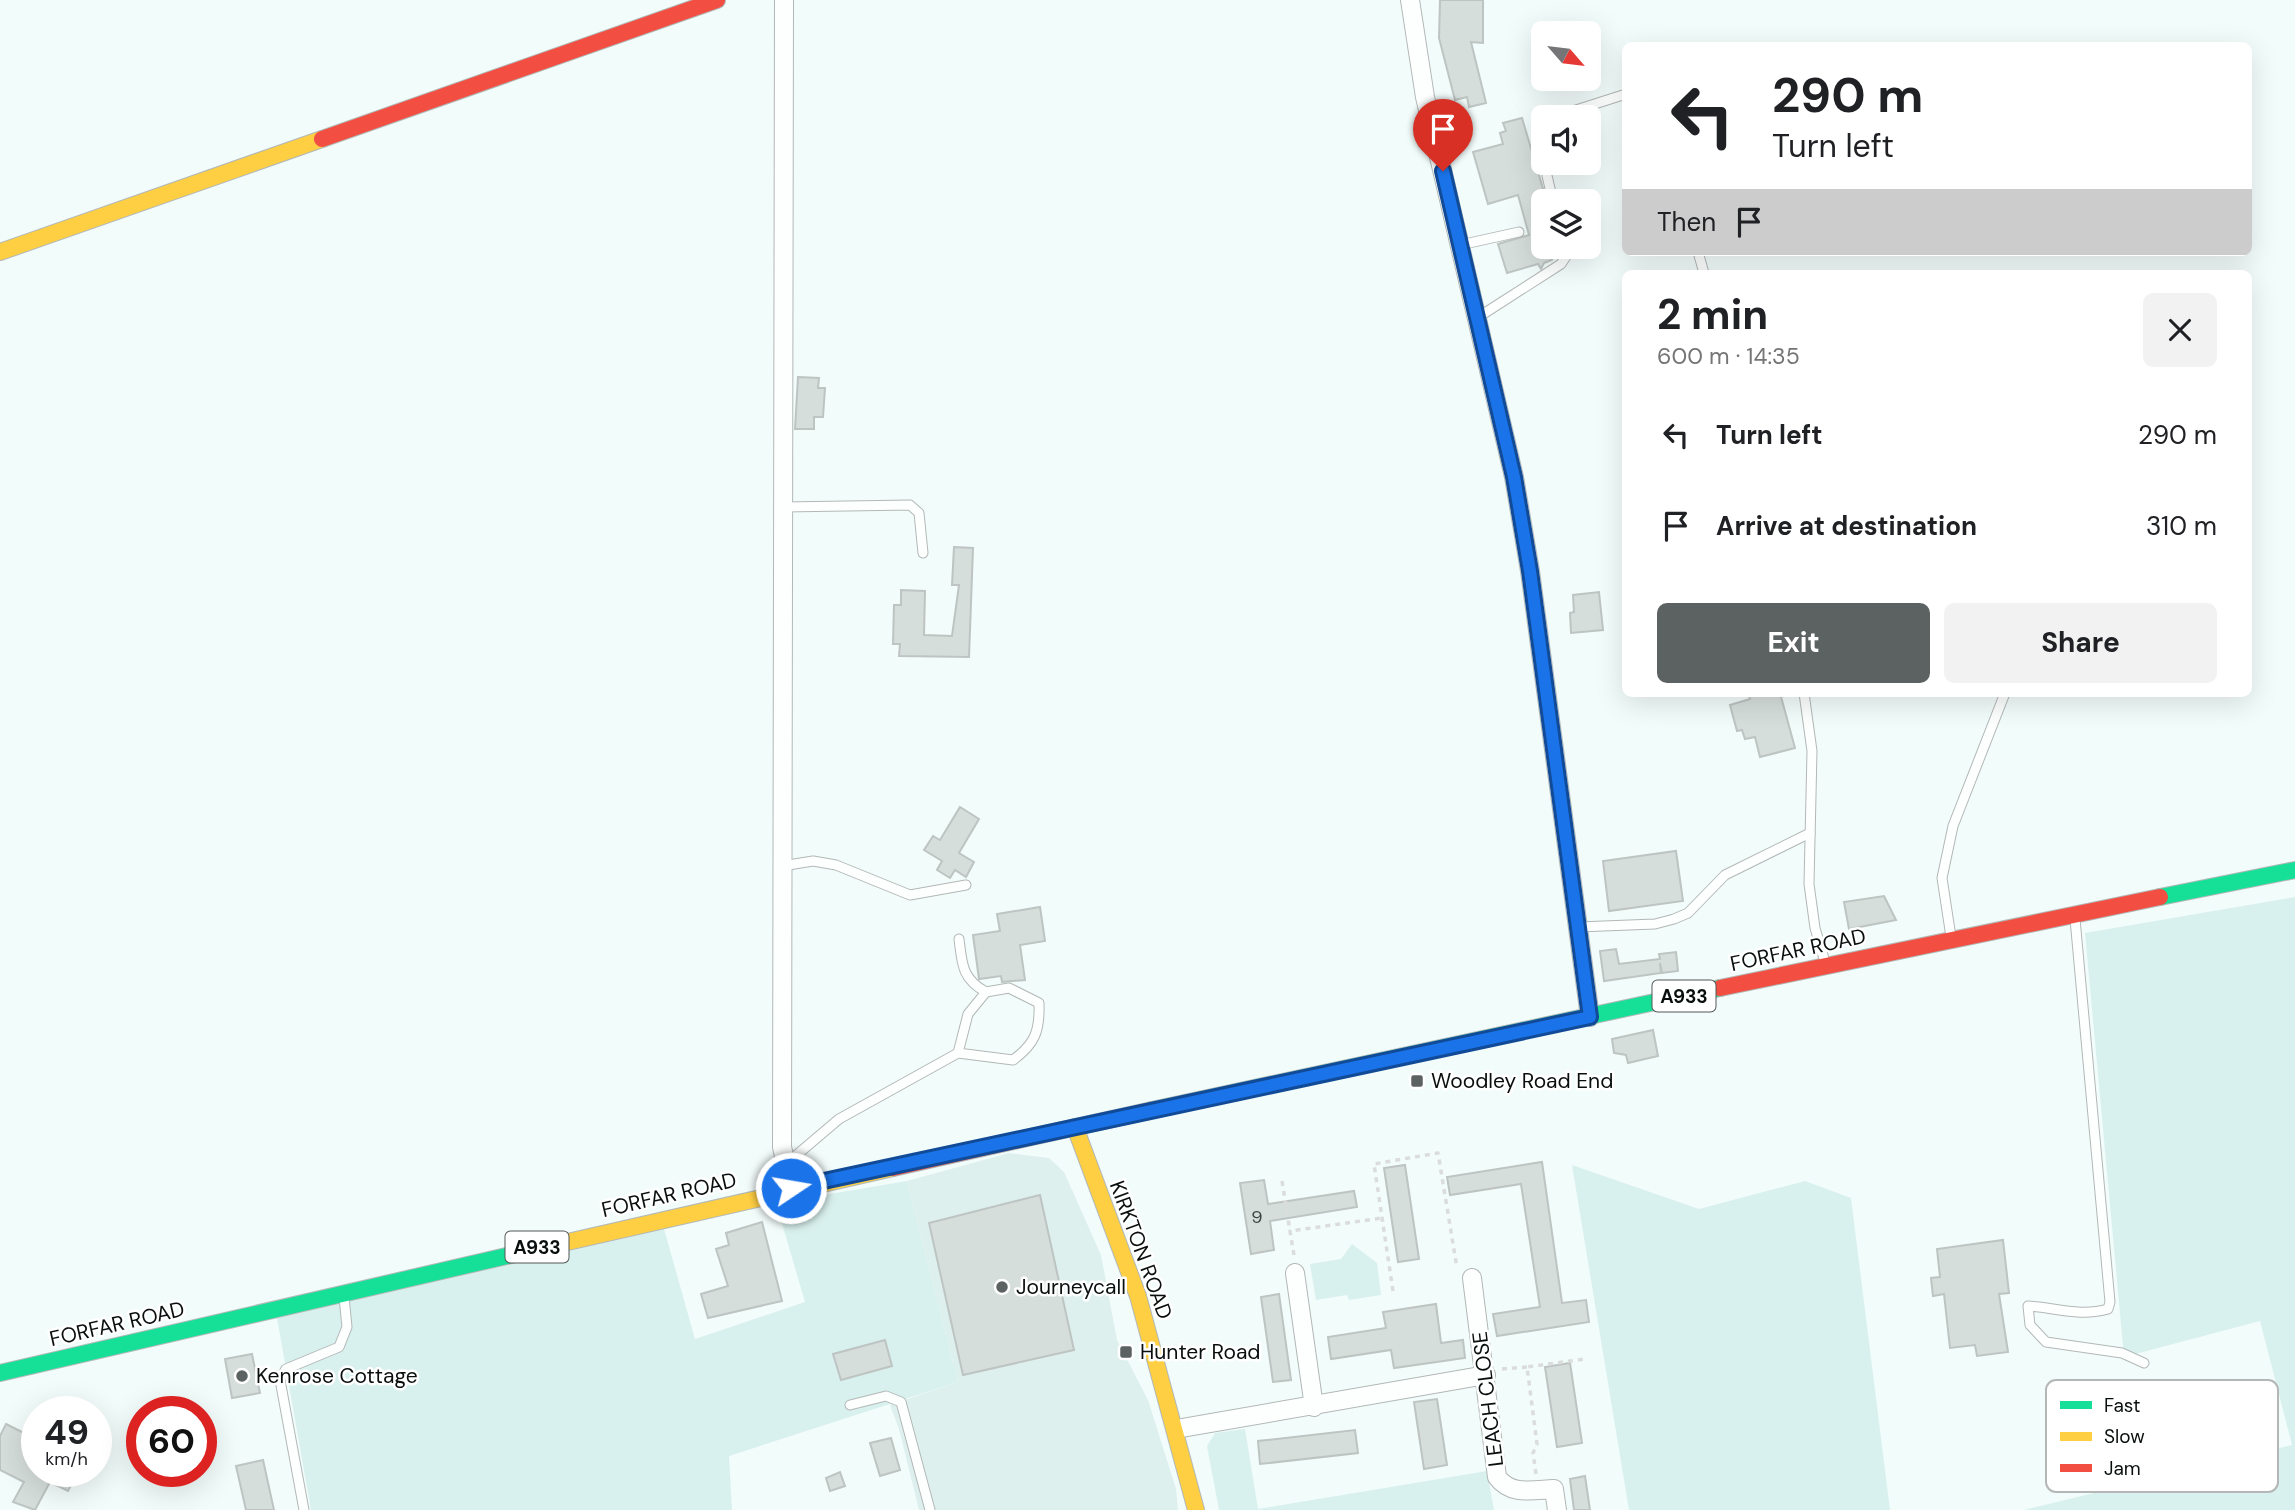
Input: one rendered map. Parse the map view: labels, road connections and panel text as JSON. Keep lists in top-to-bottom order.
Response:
{
  "streets": {
    "main road": ["FORFAR ROAD", "A933", "KIRKTON ROAD"],
    "street": ["LEACH CLOSE"]
  },
  "crossings": [
    ["FORFAR ROAD", "KIRKTON ROAD"]
  ],
  "places": {
    "transit": ["Woodley Road End", "Hunter Road"],
    "other": ["Journeycall", "Kenrose Cottage"]
  },
  "house_numbers": ["9"],
  "legend": ["Fast", "Slow", "Jam"],
  "north": "bottom right",
  "page": {
    "turn": ["290 m", "Turn left"],
    "then": "Then",
    "heading": ["2 min", "600 m · 14:35"],
    "list": [
      {
        "name": "Turn left",
        "value": "290 m"
      },
      {
        "name": "Arrive at destination",
        "value": "310 m"
      }
    ],
    "buttons": ["Exit", "Share"],
    "speed": "49 km/h",
    "limit": "60"
  }
}
